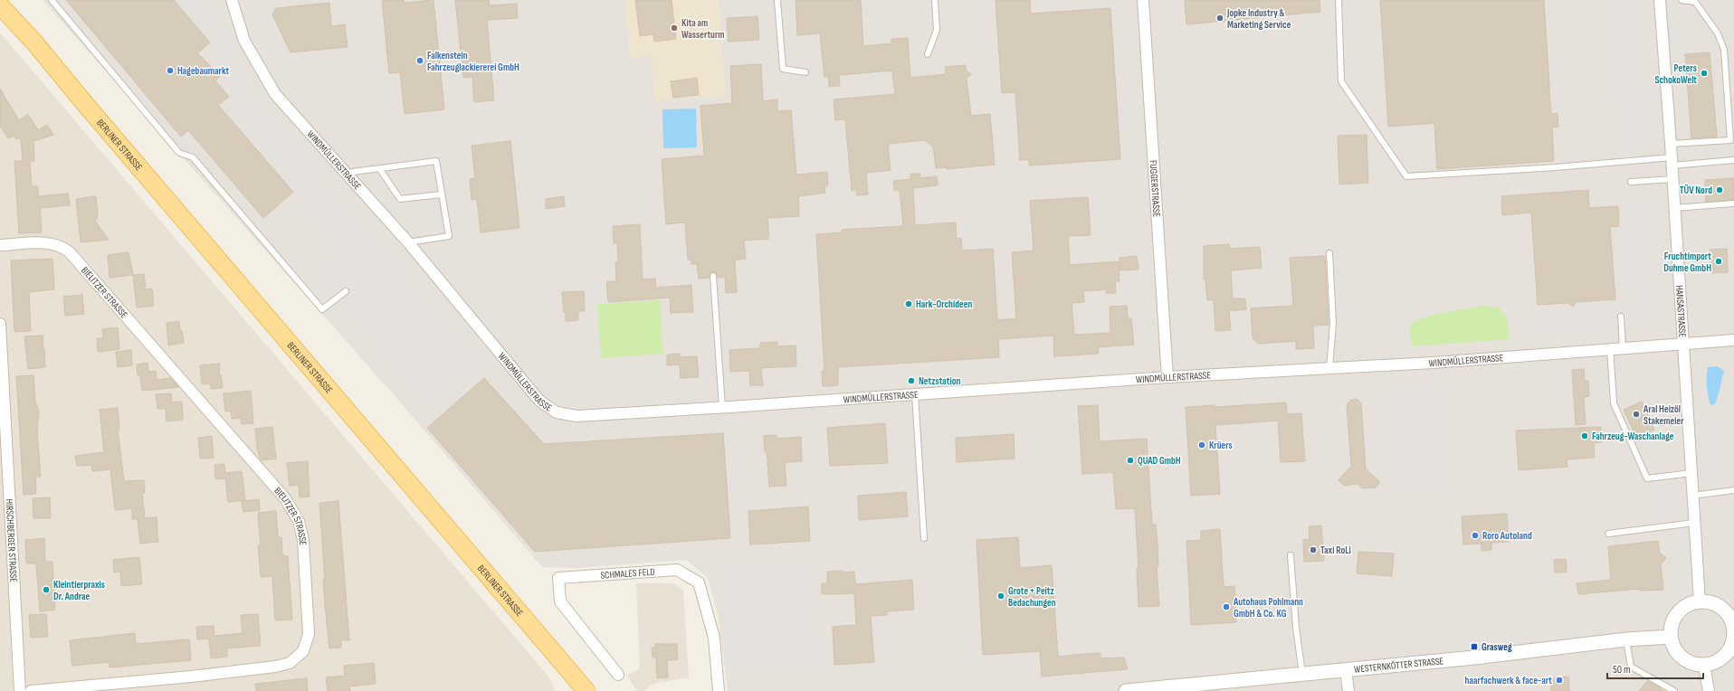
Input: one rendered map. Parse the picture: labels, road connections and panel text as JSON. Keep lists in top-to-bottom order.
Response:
{
  "streets": {
    "main road": ["BERLINER STRASSE"],
    "street": [
      "WINDMÜLLERSTRASSE",
      "FUGGERSTRASSE",
      "BIELITZER STRASSE",
      "HANSASTRASSE",
      "HIRSCHBERGER STRASSE",
      "SCHMALES FELD",
      "WESTERNKÖTTER STRASSE"
    ]
  },
  "crossings": [
    ["WINDMÜLLERSTRASSE", "FUGGERSTRASSE"],
    ["WINDMÜLLERSTRASSE", "HANSASTRASSE"],
    ["HANSASTRASSE", "WESTERNKÖTTER STRASSE"]
  ],
  "places": {
    "other": [
      "Jopke Industry & Marketing Service",
      "Kita am Wasserturm",
      "Falkenstein Fahrzeuglackiererei GmbH",
      "Hagebaumarkt",
      "Peters SchokoWelt",
      "TÜV Nord",
      "Fruchtimport Duhme GmbH",
      "Hark-Orchideen",
      "Netzstation",
      "Aral Heizöl Stakemeier",
      "Fahrzeug-Waschanlage",
      "Krüers",
      "QUAD GmbH",
      "Roro Autoland",
      "Taxi RoLi",
      "Kleintierpraxis Dr. Andrae",
      "Grote + Peitz Bedachungen",
      "Autohaus Pohlmann GmbH & Co. KG",
      "haarfachwerk & face-art"
    ],
    "transit": ["Grasweg"]
  },
  "scale_bar": "50 m"
}
